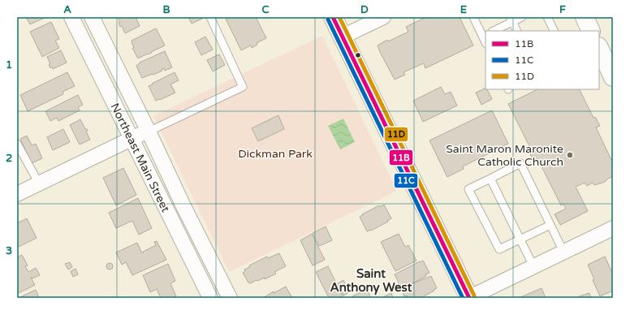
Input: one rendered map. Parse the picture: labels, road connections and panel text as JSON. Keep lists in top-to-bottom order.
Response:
{
  "streets": {
    "street": ["Northeast Main Street"]
  },
  "districts": ["Saint Anthony West"],
  "parks": ["Dickman Park"],
  "places": ["Saint Maron Maronite Catholic Church"],
  "lines": ["transit line 11B", "transit line 11D", "transit line 11C"],
  "legend": ["11B", "11C", "11D"],
  "grid": {
    "columns": [
      "A",
      "B",
      "C",
      "D",
      "E",
      "F"
    ],
    "rows": ["1", "2", "3"]
  }
}
